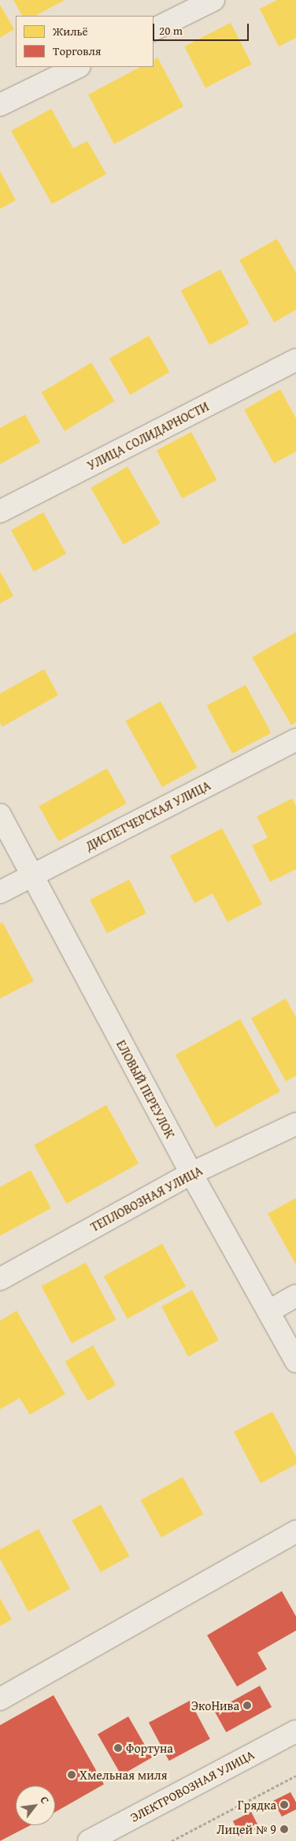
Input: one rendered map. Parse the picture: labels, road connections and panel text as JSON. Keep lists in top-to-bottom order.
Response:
{
  "streets": {
    "street": [
      "УЛИЦА СОЛИДАРНОСТИ",
      "ДИСПЕТЧЕРСКАЯ УЛИЦА",
      "ЕЛОВЫЙ ПЕРЕУЛОК",
      "ТЕПЛОВОЗНАЯ УЛИЦА",
      "ЭЛЕКТРОВОЗНАЯ УЛИЦА"
    ]
  },
  "crossings": [
    ["ДИСПЕТЧЕРСКАЯ УЛИЦА", "ЕЛОВЫЙ ПЕРЕУЛОК"],
    ["ЕЛОВЫЙ ПЕРЕУЛОК", "ТЕПЛОВОЗНАЯ УЛИЦА"]
  ],
  "places": [
    "ЭкоНива",
    "Фортуна",
    "Хмельная миля",
    "Грядка",
    "Лицей № 9"
  ],
  "legend": ["Жильё", "Торговля"],
  "scale_bar": "20 m",
  "north": "top right"
}
